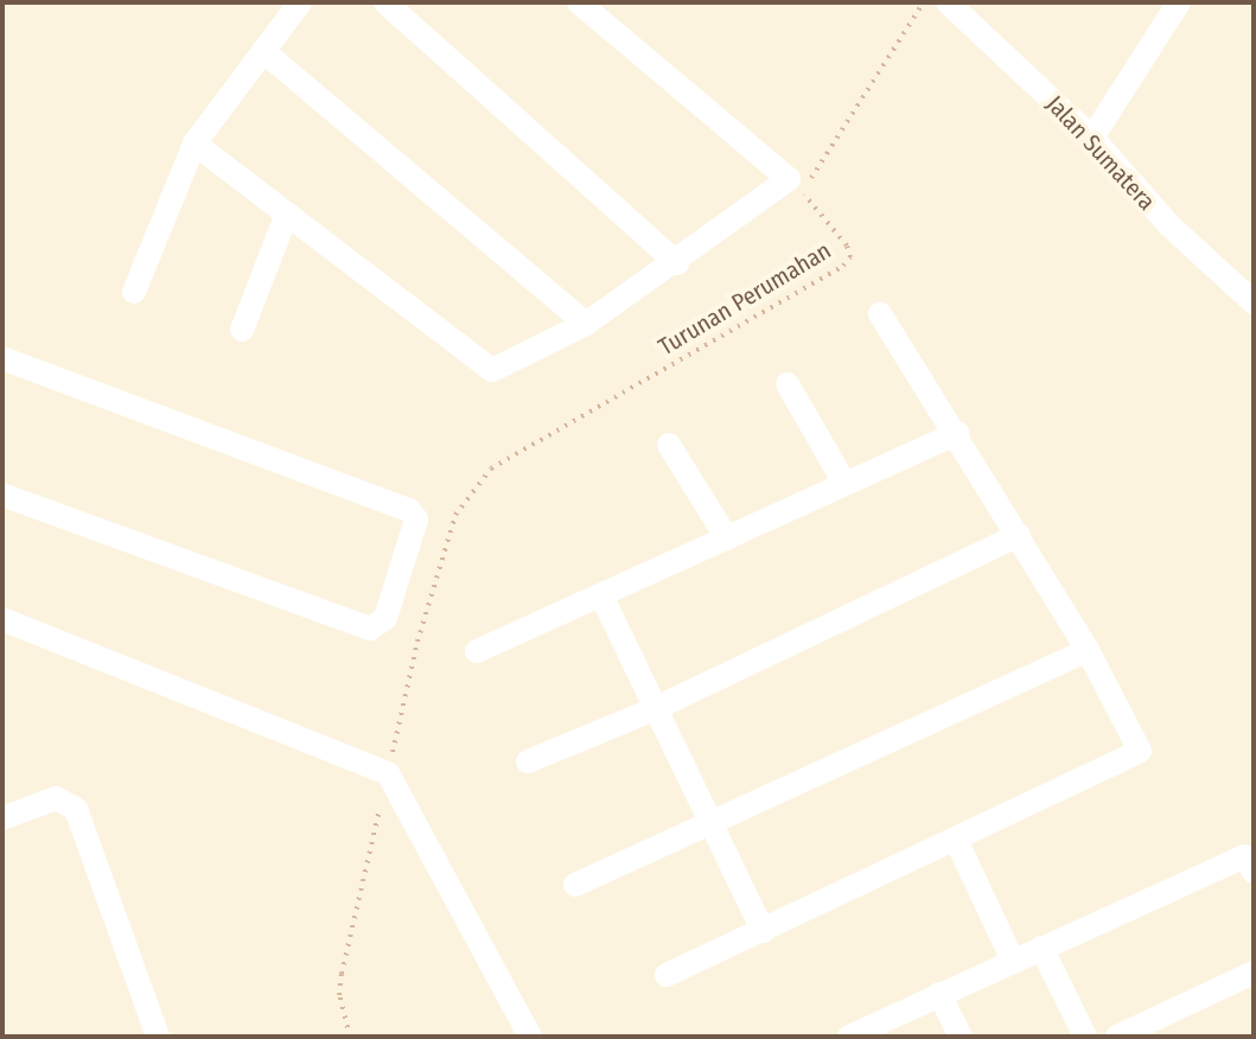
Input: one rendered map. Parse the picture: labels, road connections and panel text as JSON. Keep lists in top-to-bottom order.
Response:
{
  "streets": {
    "street": ["Jalan Sumatera"],
    "path": ["Turunan Perumahan"]
  }
}
